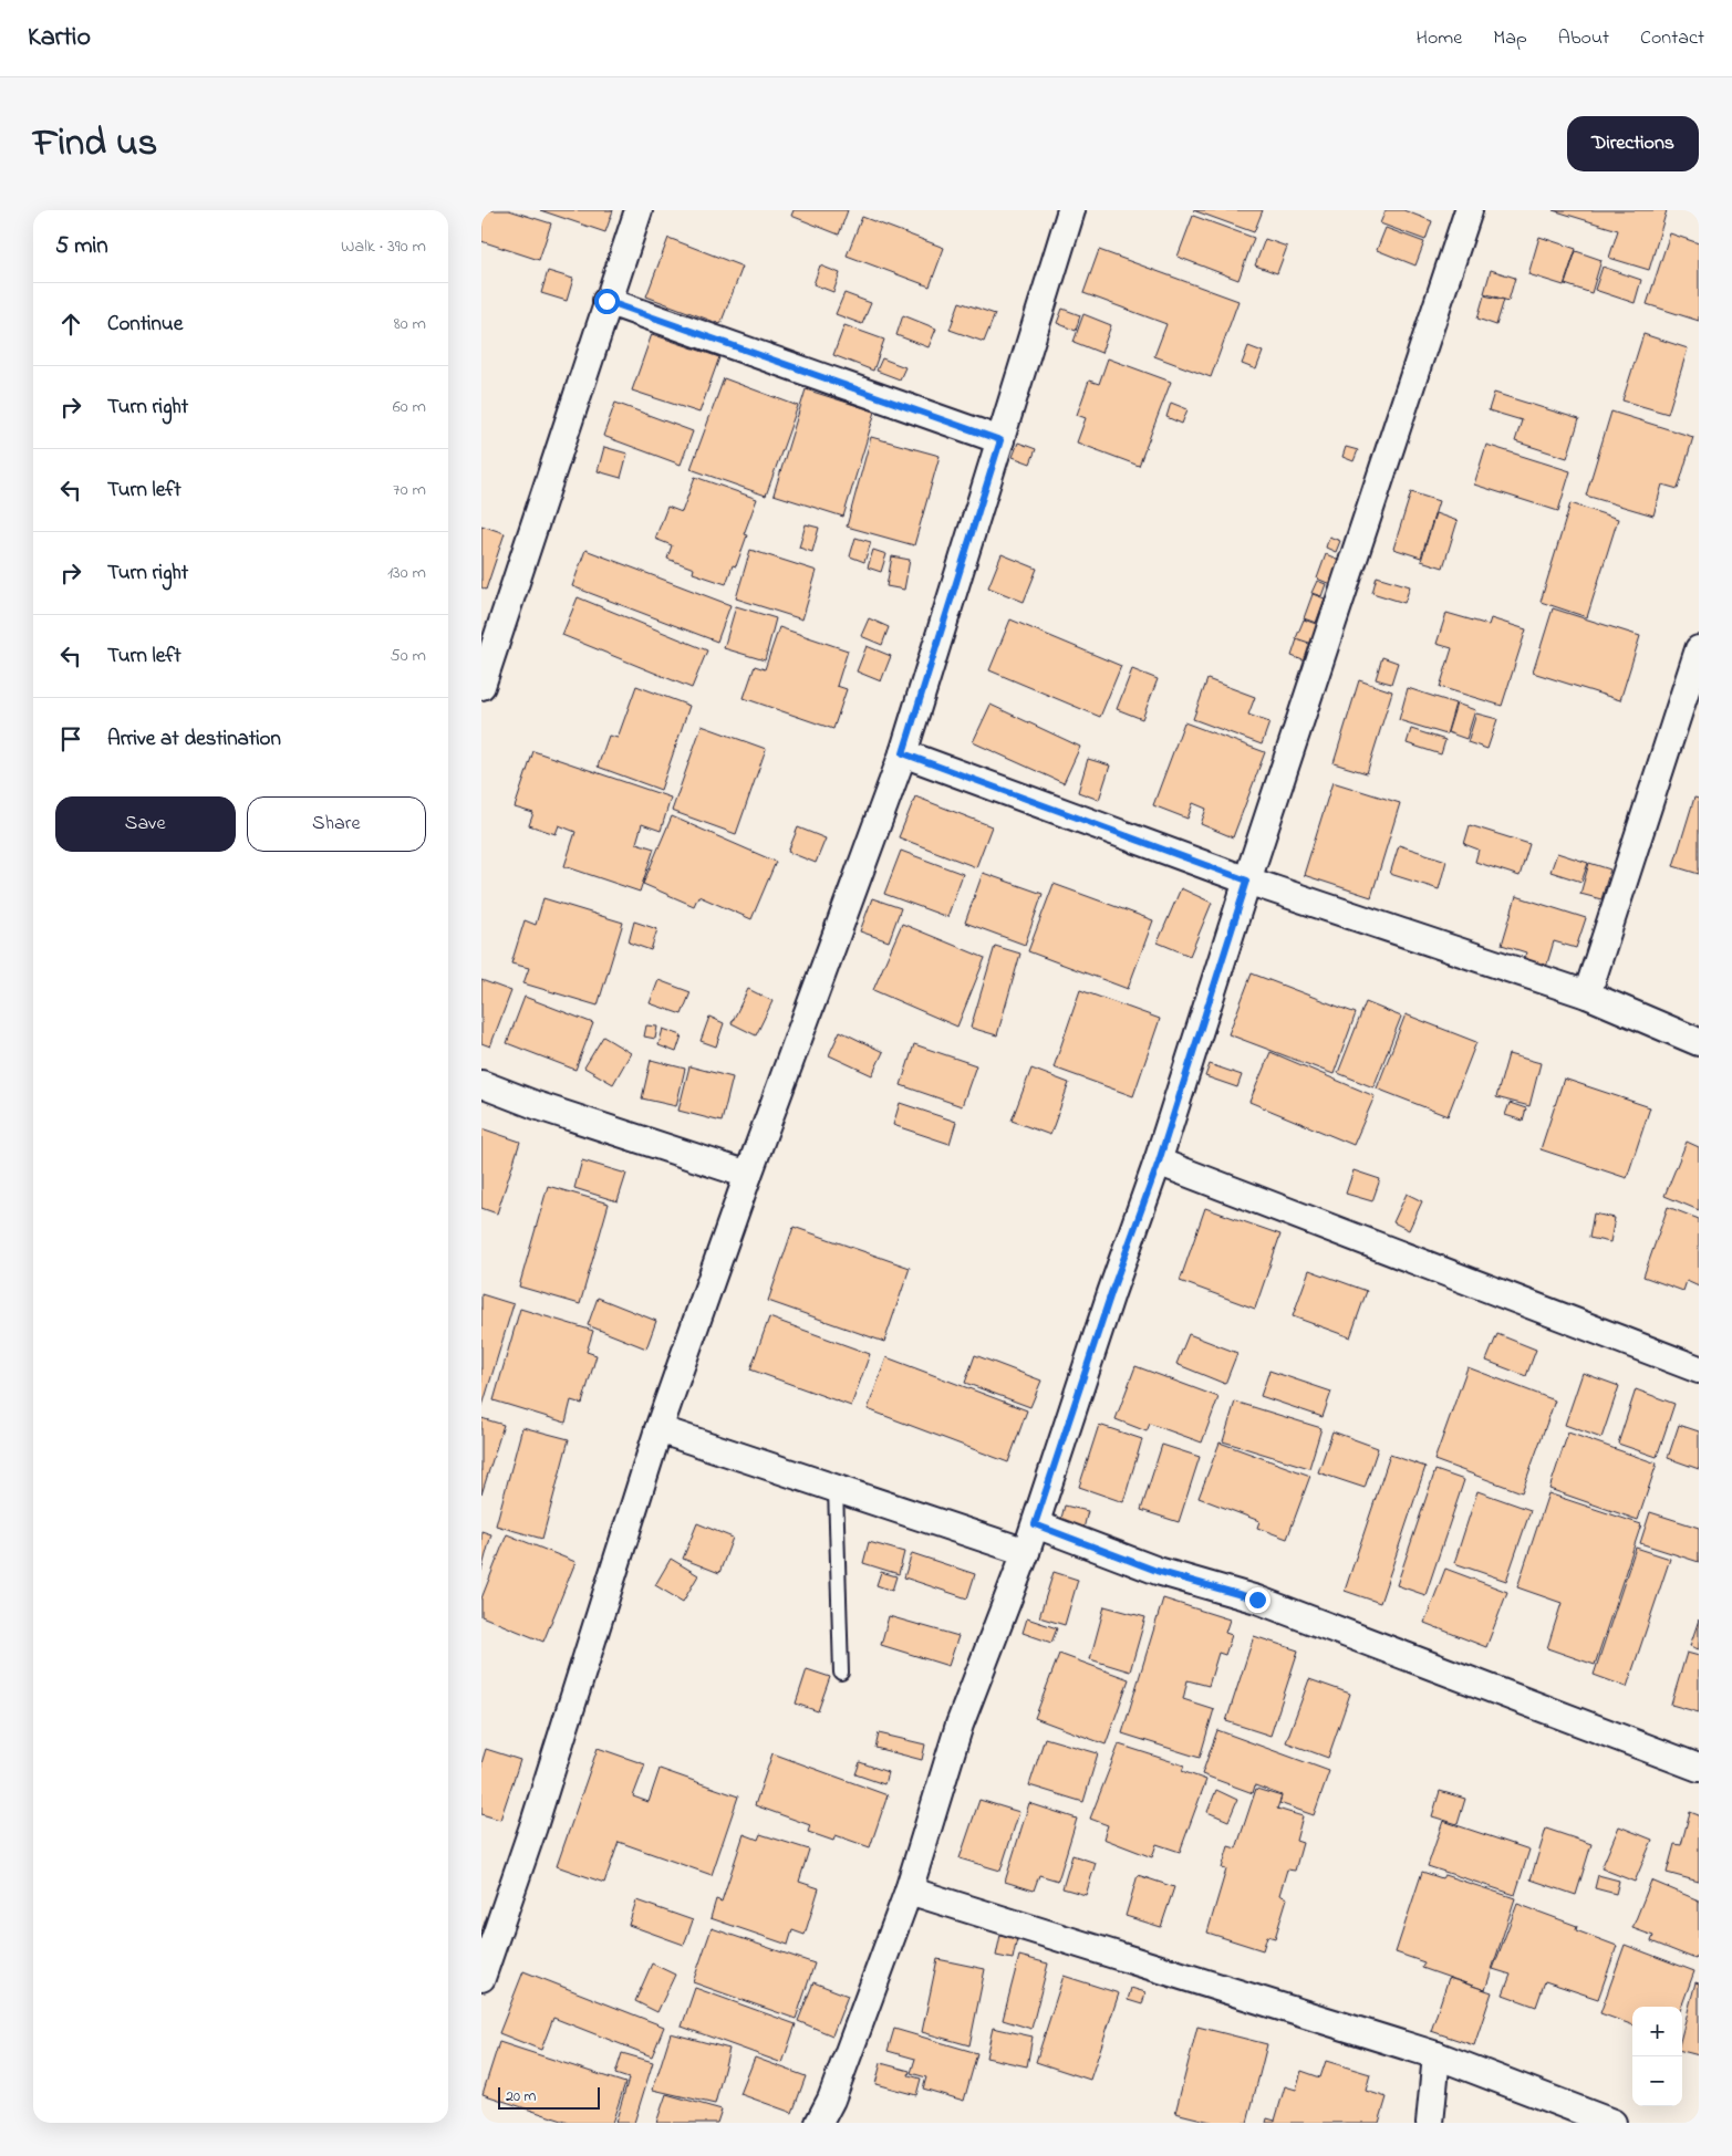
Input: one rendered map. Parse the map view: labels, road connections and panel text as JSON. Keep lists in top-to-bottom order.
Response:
{
  "scale_bar": "20 m",
  "page": {
    "header": "Kartio",
    "nav": [
      "Home",
      "Map",
      "About",
      "Contact"
    ],
    "title": "Find us",
    "buttons": [
      "Directions",
      ["Save", "Share"]
    ],
    "heading": ["5 min", "Walk · 390 m"],
    "list": [
      ["Continue", "80 m"],
      ["Turn right", "60 m"],
      ["Turn left", "70 m"],
      ["Turn right", "130 m"],
      ["Turn left", "50 m"],
      "Arrive at destination"
    ],
    "map_buttons": ["+", "−"],
    "scale": "20 m"
  }
}
